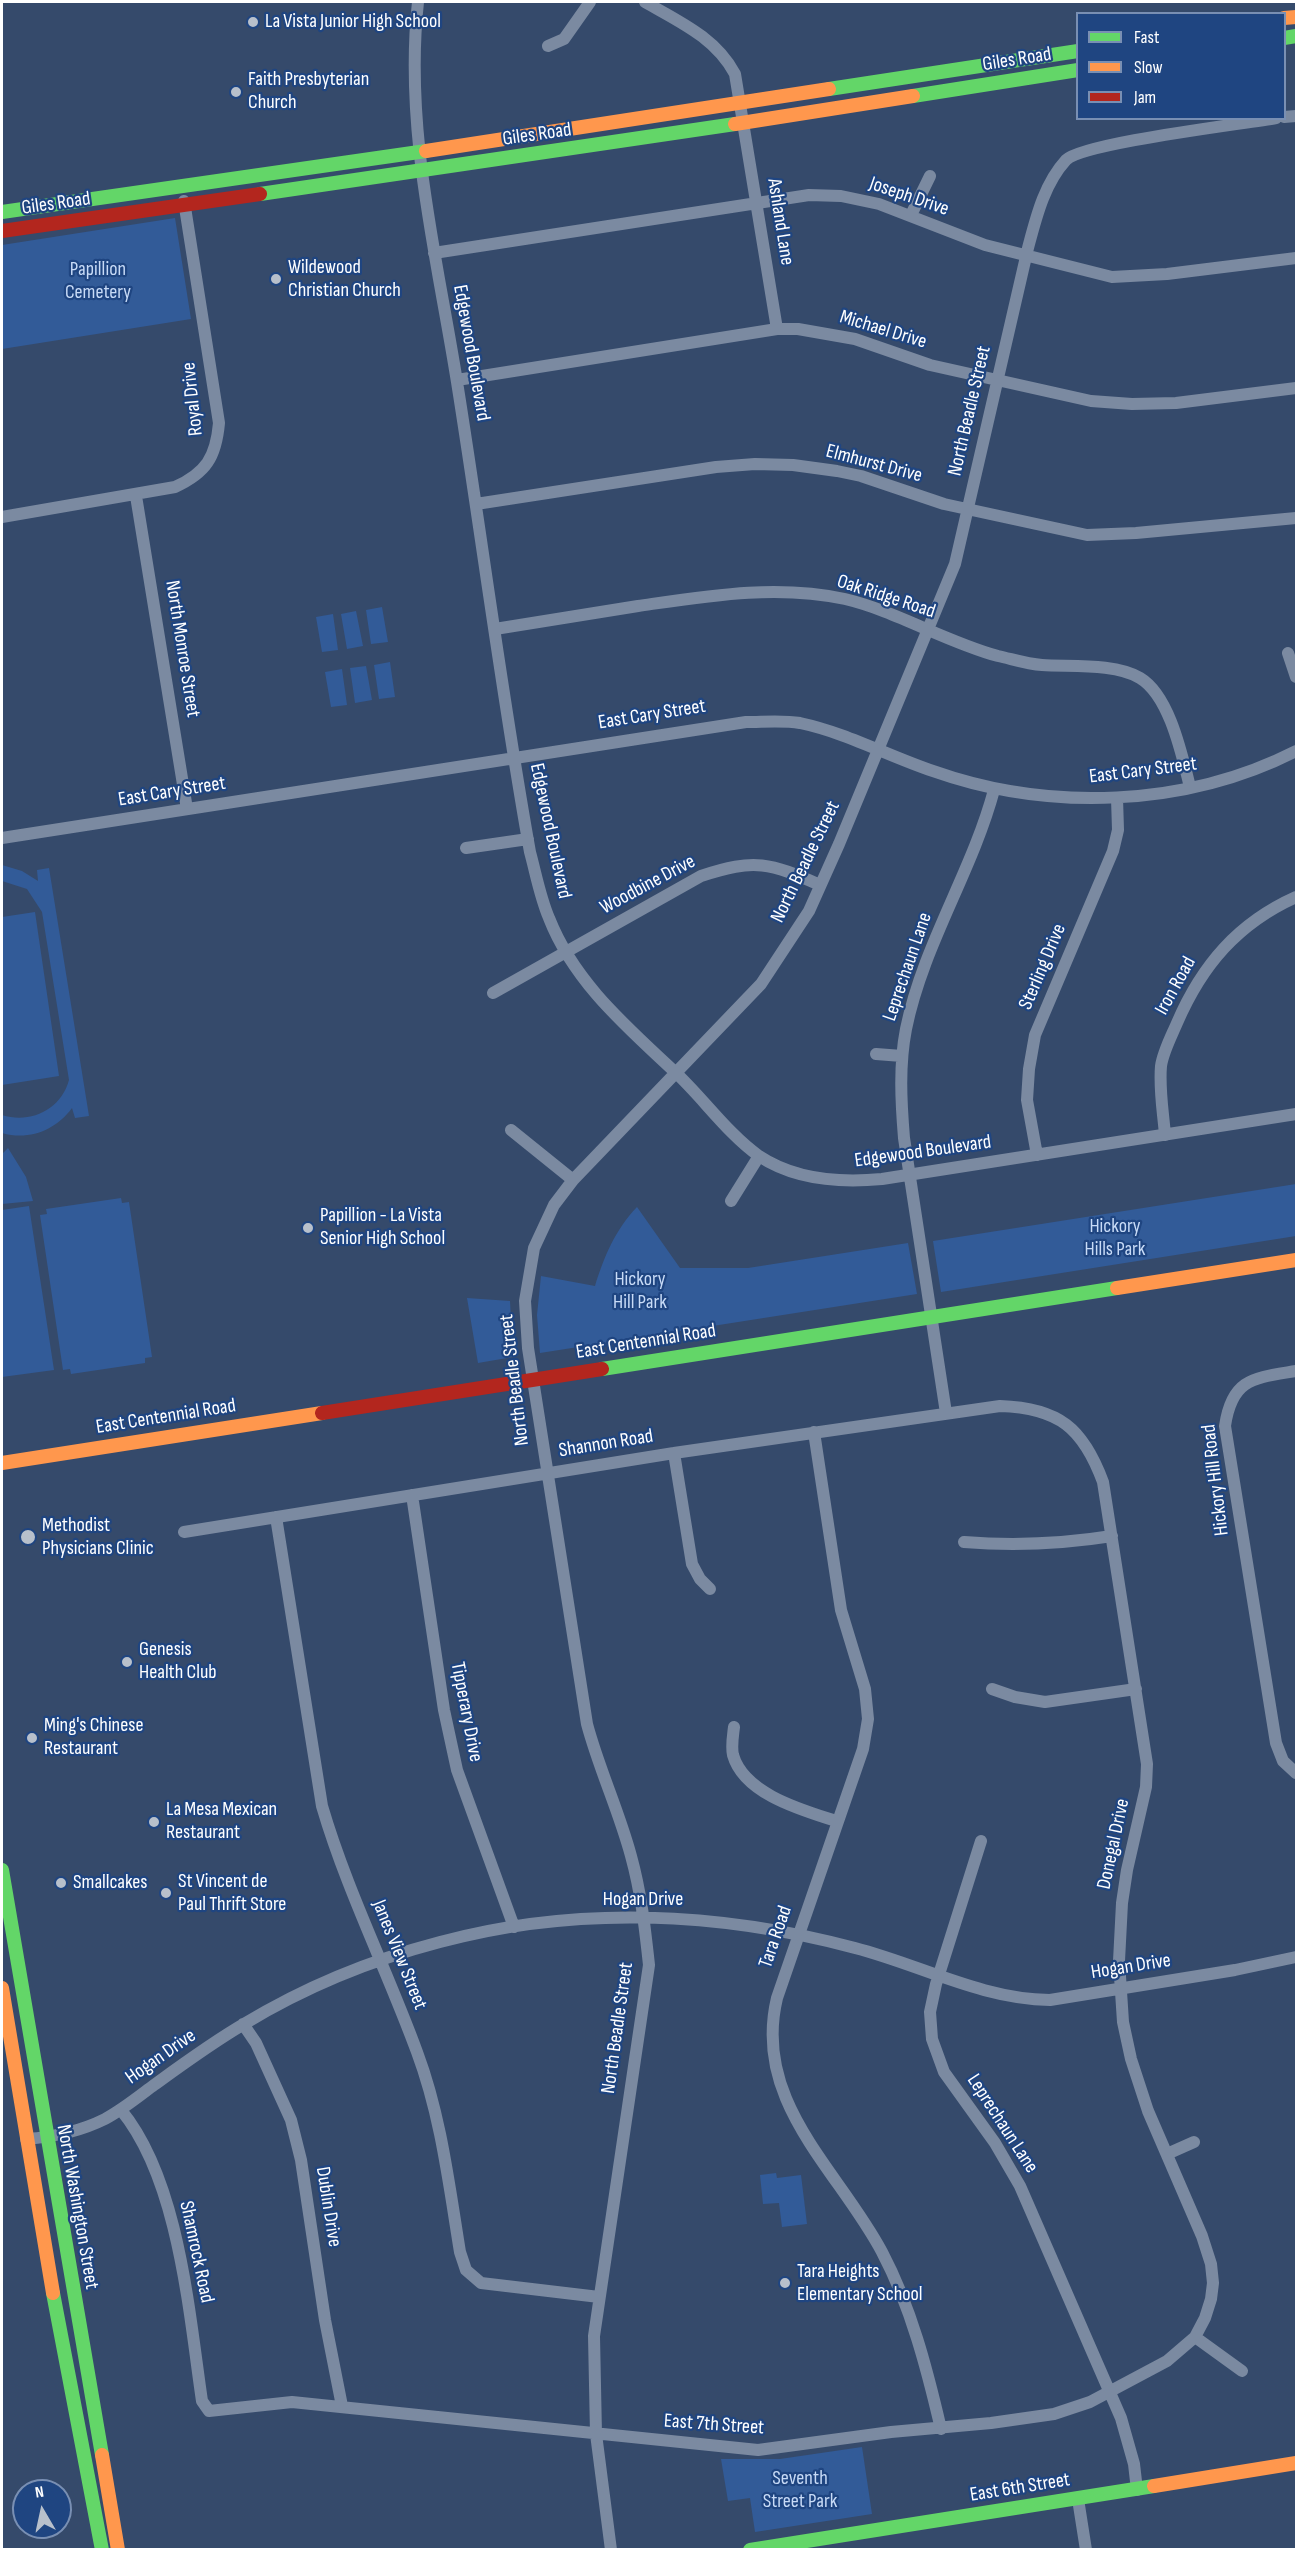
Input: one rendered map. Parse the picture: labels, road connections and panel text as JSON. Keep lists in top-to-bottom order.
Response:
{
  "streets": {
    "main road": [
      "Giles Road",
      "East Centennial Road",
      "North Washington Street",
      "East 6th Street"
    ],
    "street": [
      "Joseph Drive",
      "Ashland Lane",
      "Michael Drive",
      "Edgewood Boulevard",
      "Royal Drive",
      "North Beadle Street",
      "Elmhurst Drive",
      "Oak Ridge Road",
      "North Monroe Street",
      "East Cary Street",
      "Woodbine Drive",
      "Leprechaun Lane",
      "Sterling Drive",
      "Iron Road",
      "Shannon Road",
      "Hickory Hill Road",
      "Tipperary Drive",
      "Donegal Drive",
      "Hogan Drive",
      "Tara Road",
      "Janes View Street",
      "Dublin Drive",
      "Shamrock Road",
      "East 7th Street"
    ]
  },
  "crossings": [
    ["Giles Road", "Ashland Lane"],
    ["Giles Road", "Edgewood Boulevard"],
    ["Giles Road", "Royal Drive"],
    ["Joseph Drive", "Ashland Lane"],
    ["Joseph Drive", "Edgewood Boulevard"],
    ["Joseph Drive", "North Beadle Street"],
    ["Ashland Lane", "Michael Drive"],
    ["Michael Drive", "Edgewood Boulevard"],
    ["Michael Drive", "North Beadle Street"],
    ["Edgewood Boulevard", "North Beadle Street"],
    ["Edgewood Boulevard", "Elmhurst Drive"],
    ["Edgewood Boulevard", "Oak Ridge Road"],
    ["Edgewood Boulevard", "East Cary Street"],
    ["Edgewood Boulevard", "Woodbine Drive"],
    ["Edgewood Boulevard", "Leprechaun Lane"],
    ["Edgewood Boulevard", "Sterling Drive"],
    ["Edgewood Boulevard", "Iron Road"],
    ["Royal Drive", "North Monroe Street"],
    ["North Beadle Street", "Elmhurst Drive"],
    ["North Beadle Street", "Oak Ridge Road"],
    ["North Beadle Street", "East Cary Street"],
    ["North Beadle Street", "Woodbine Drive"],
    ["North Beadle Street", "East Centennial Road"],
    ["North Beadle Street", "Shannon Road"],
    ["North Beadle Street", "Hogan Drive"],
    ["North Beadle Street", "Janes View Street"],
    ["North Beadle Street", "East 7th Street"],
    ["Oak Ridge Road", "East Cary Street"],
    ["North Monroe Street", "East Cary Street"],
    ["East Cary Street", "Leprechaun Lane"],
    ["East Cary Street", "Sterling Drive"],
    ["Leprechaun Lane", "East Centennial Road"],
    ["Leprechaun Lane", "Shannon Road"],
    ["Leprechaun Lane", "Hogan Drive"],
    ["Leprechaun Lane", "East 7th Street"],
    ["Leprechaun Lane", "East 6th Street"],
    ["Shannon Road", "Tipperary Drive"],
    ["Shannon Road", "Donegal Drive"],
    ["Shannon Road", "Tara Road"],
    ["Shannon Road", "Janes View Street"],
    ["Tipperary Drive", "Hogan Drive"],
    ["Donegal Drive", "Hogan Drive"],
    ["Donegal Drive", "East 7th Street"],
    ["Hogan Drive", "Tara Road"],
    ["Hogan Drive", "Janes View Street"],
    ["Hogan Drive", "North Washington Street"],
    ["Hogan Drive", "Dublin Drive"],
    ["Hogan Drive", "Shamrock Road"],
    ["Tara Road", "East 7th Street"],
    ["Dublin Drive", "East 7th Street"],
    ["Shamrock Road", "East 7th Street"]
  ],
  "parks": [
    "Papillion Cemetery",
    "Hickory Hills Park",
    "Hickory Hill Park",
    "Seventh Street Park"
  ],
  "places": [
    "La Vista Junior High School",
    "Faith Presbyterian Church",
    "Wildewood Christian Church",
    "Papillion - La Vista Senior High School",
    "Methodist Physicians Clinic",
    "Genesis Health Club",
    "Ming's Chinese Restaurant",
    "La Mesa Mexican Restaurant",
    "Smallcakes",
    "St Vincent de Paul Thrift Store",
    "Tara Heights Elementary School"
  ],
  "legend": ["Fast", "Slow", "Jam"],
  "north": "top"
}
